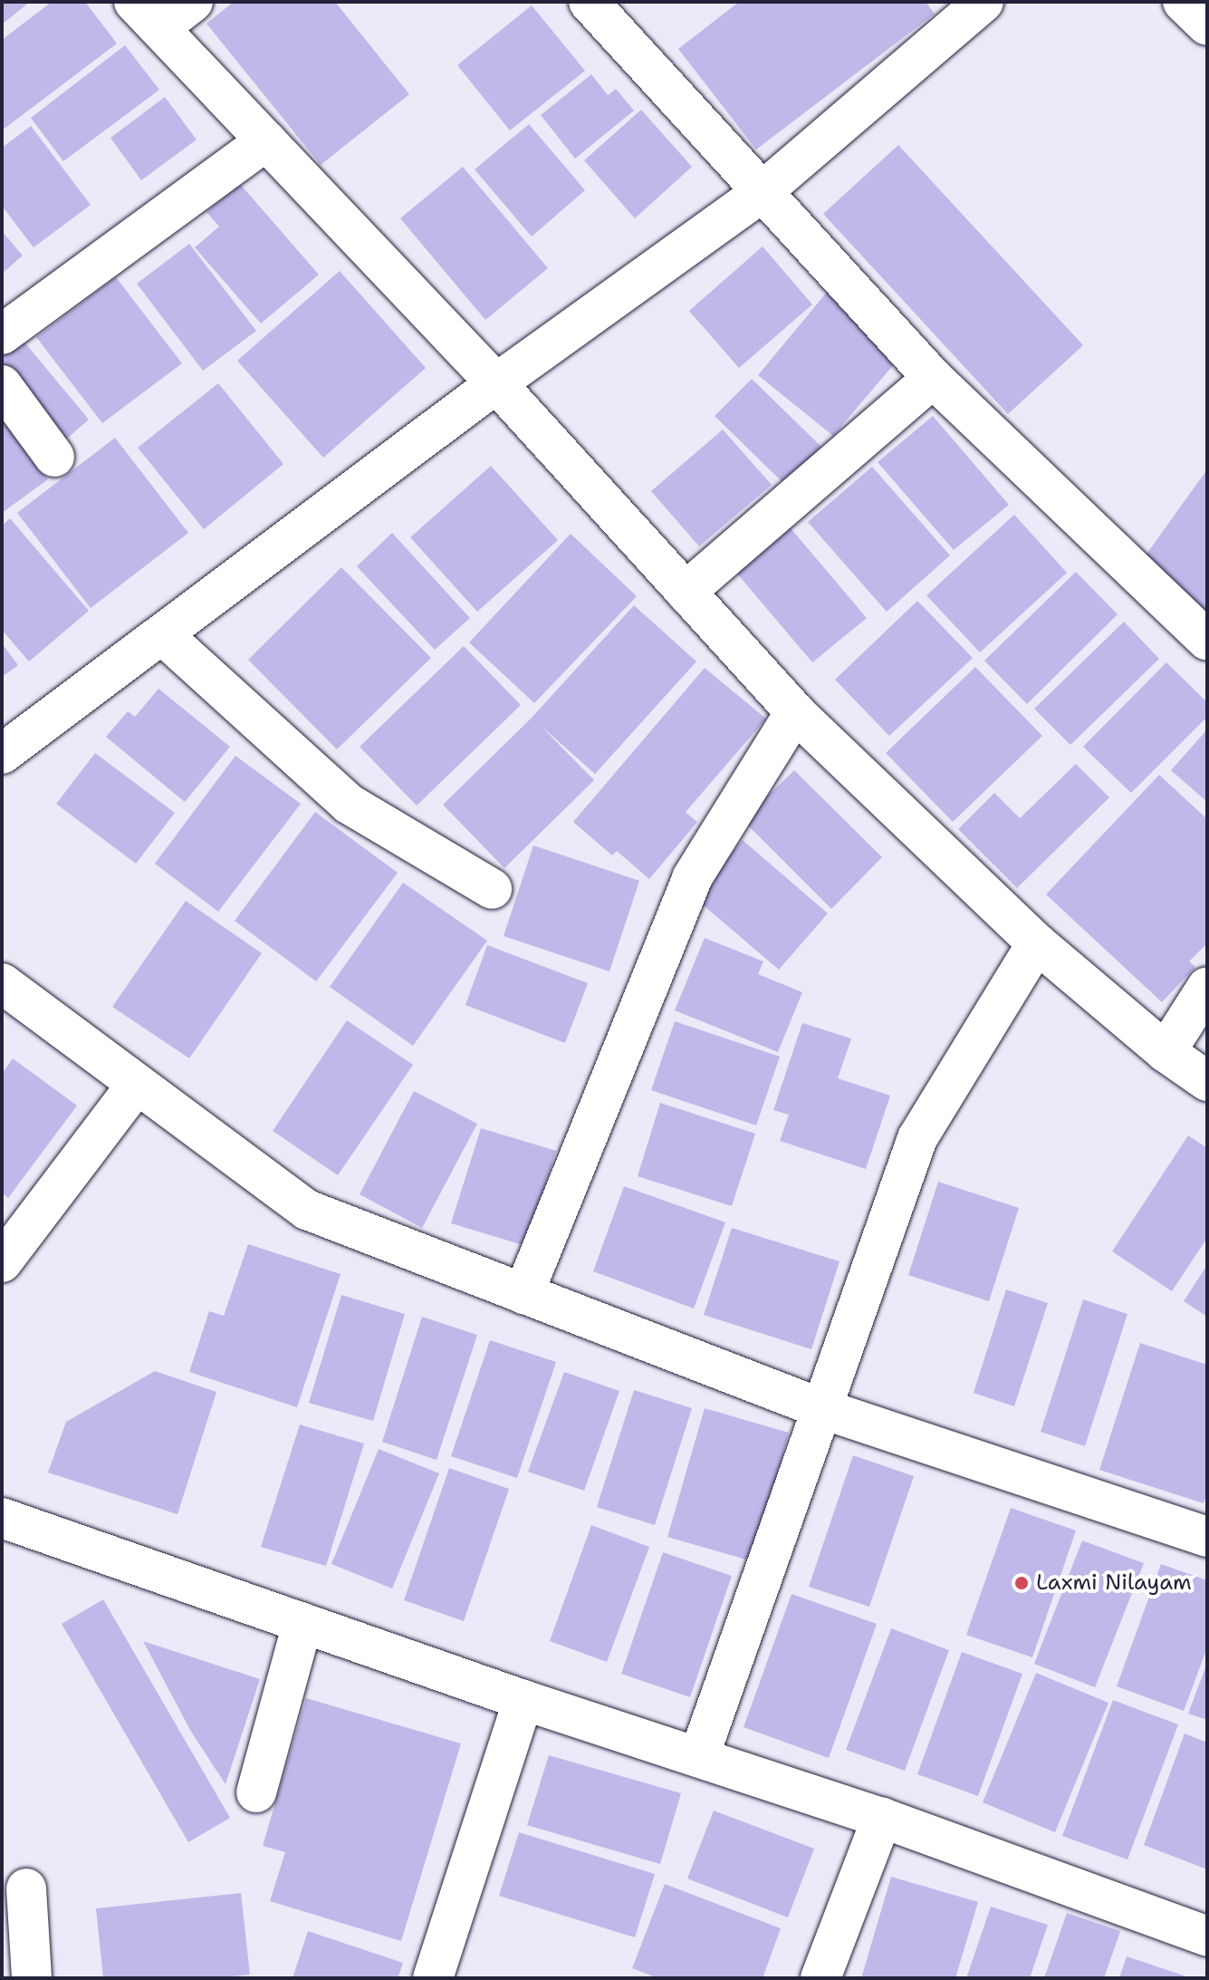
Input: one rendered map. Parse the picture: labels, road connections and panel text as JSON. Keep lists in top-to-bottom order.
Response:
{
  "places": ["Laxmi Nilayam"]
}
